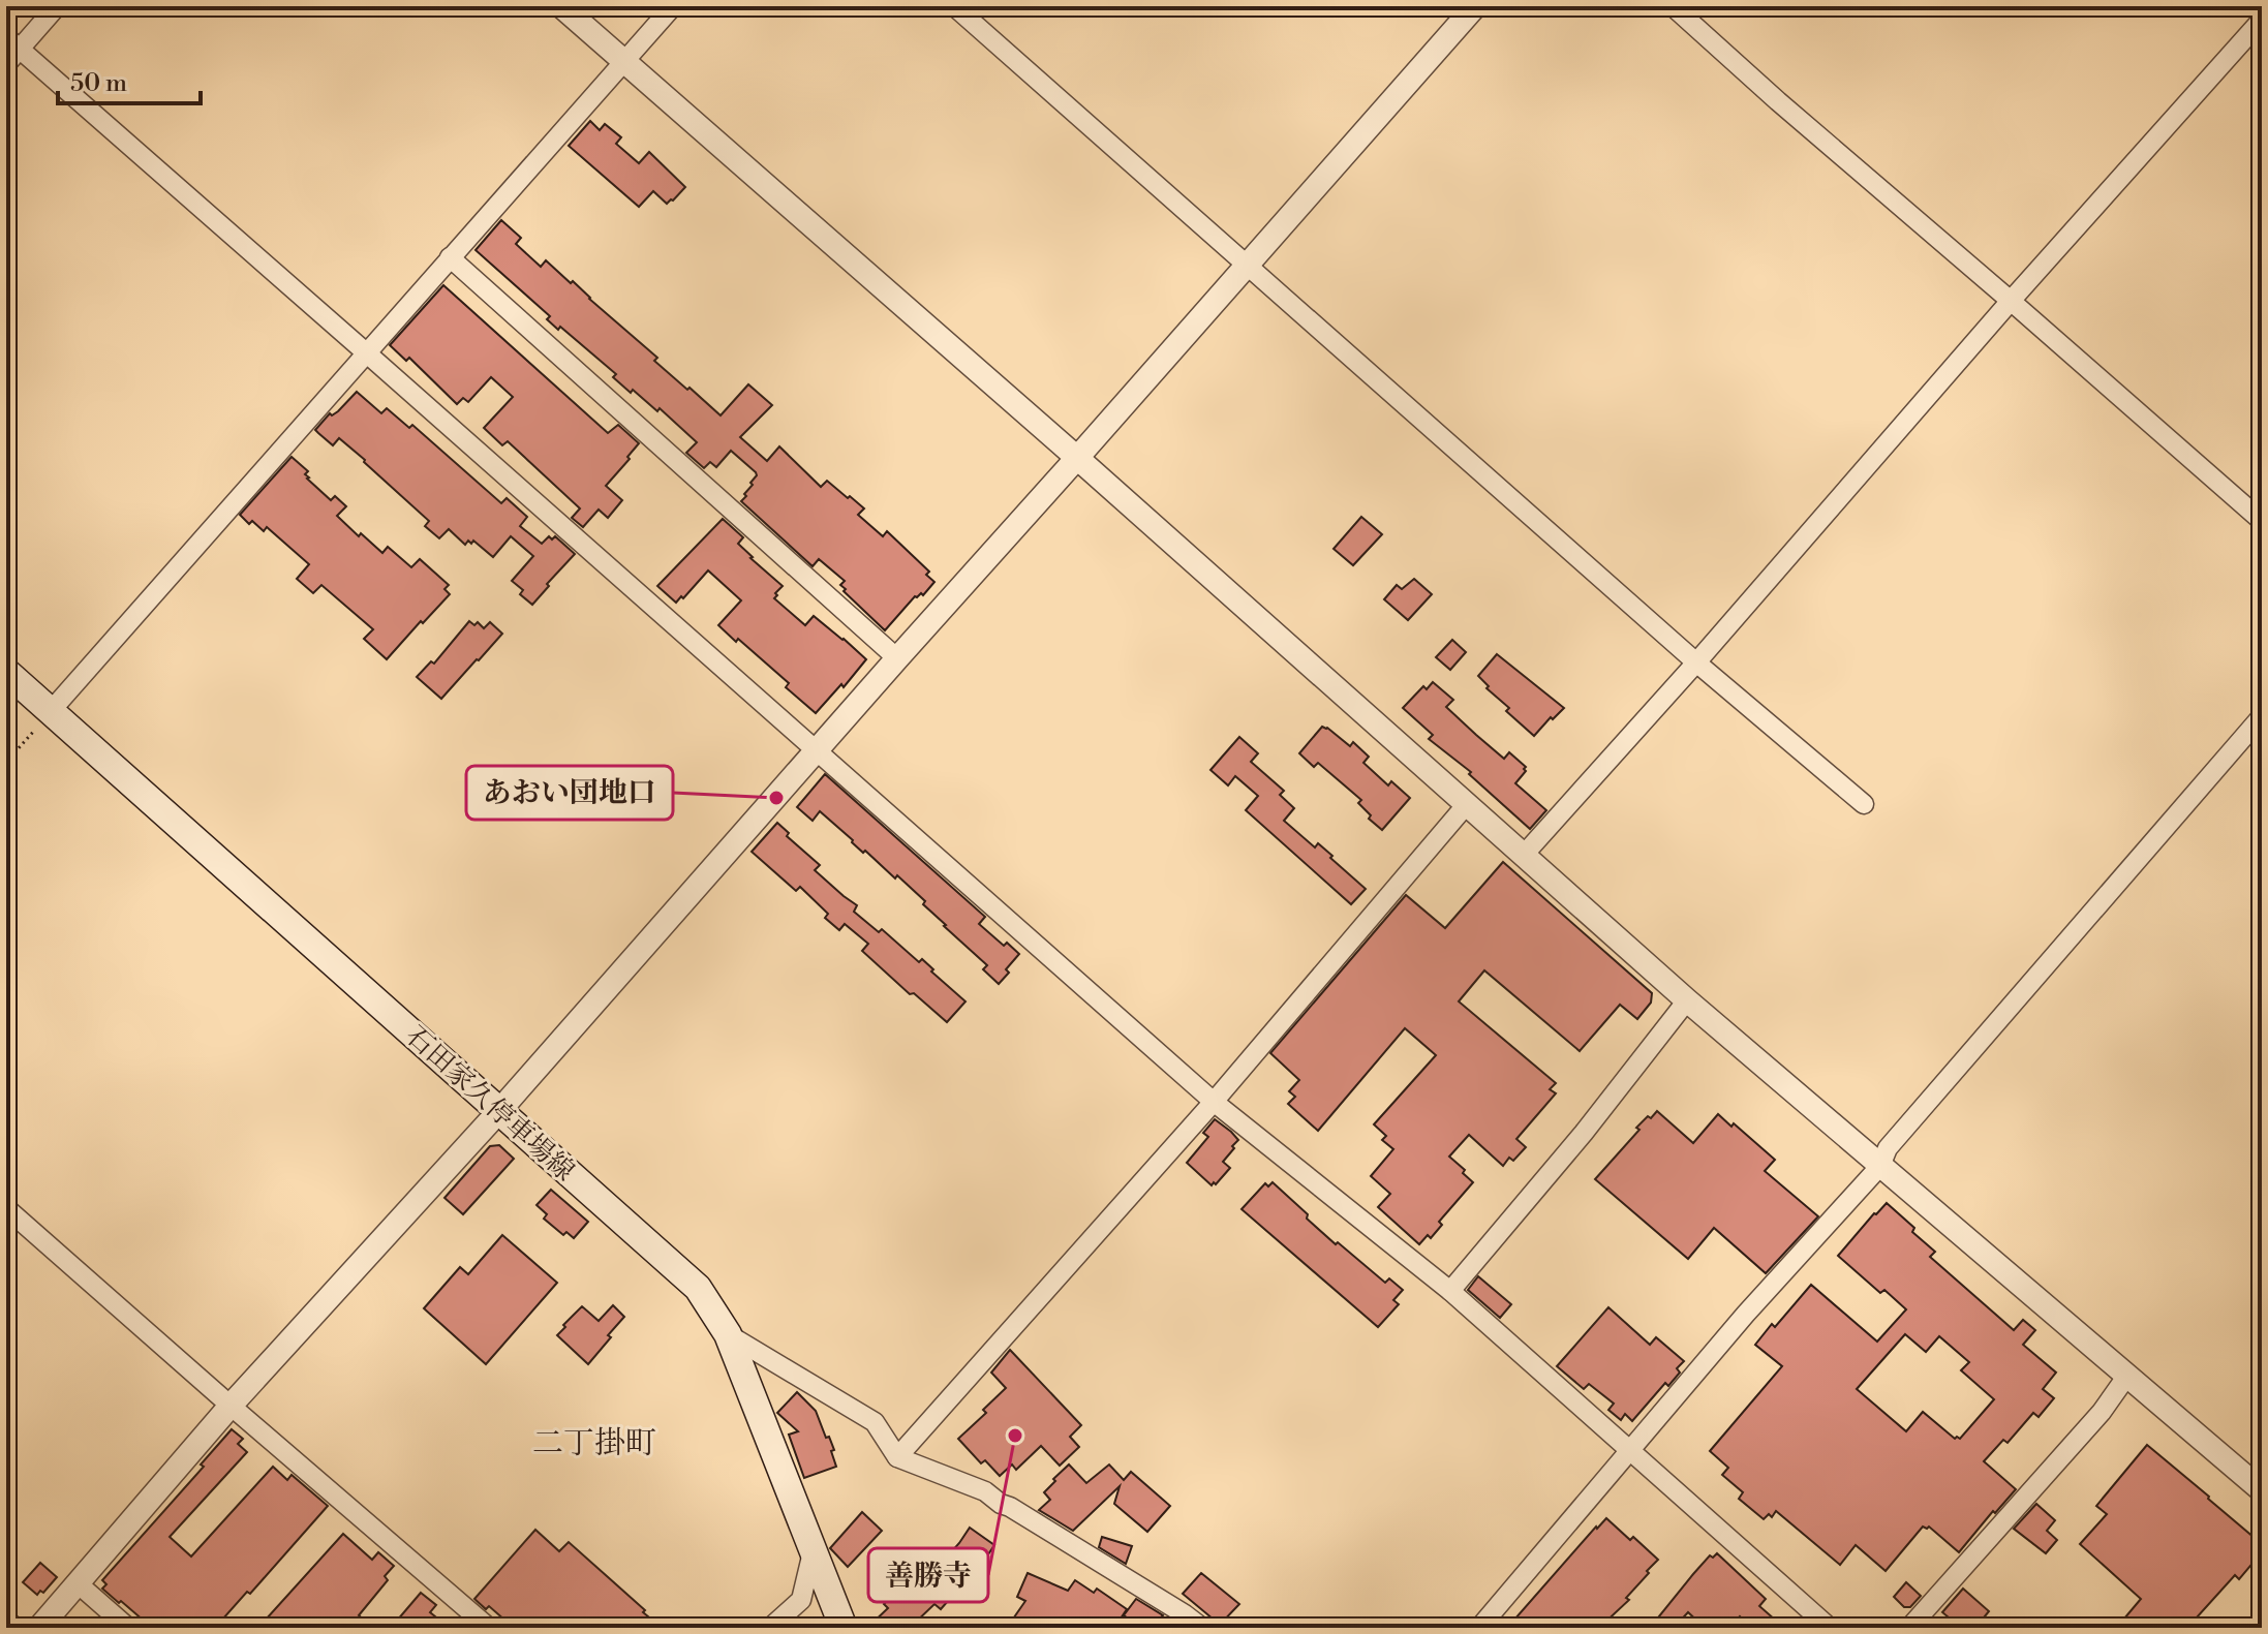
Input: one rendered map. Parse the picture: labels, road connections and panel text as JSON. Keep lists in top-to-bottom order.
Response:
{
  "streets": {
    "main road": ["石田家久停車場線"]
  },
  "districts": ["二丁掛町"],
  "places": ["あおい団地口", "善勝寺"],
  "scale_bar": "50 m"
}
